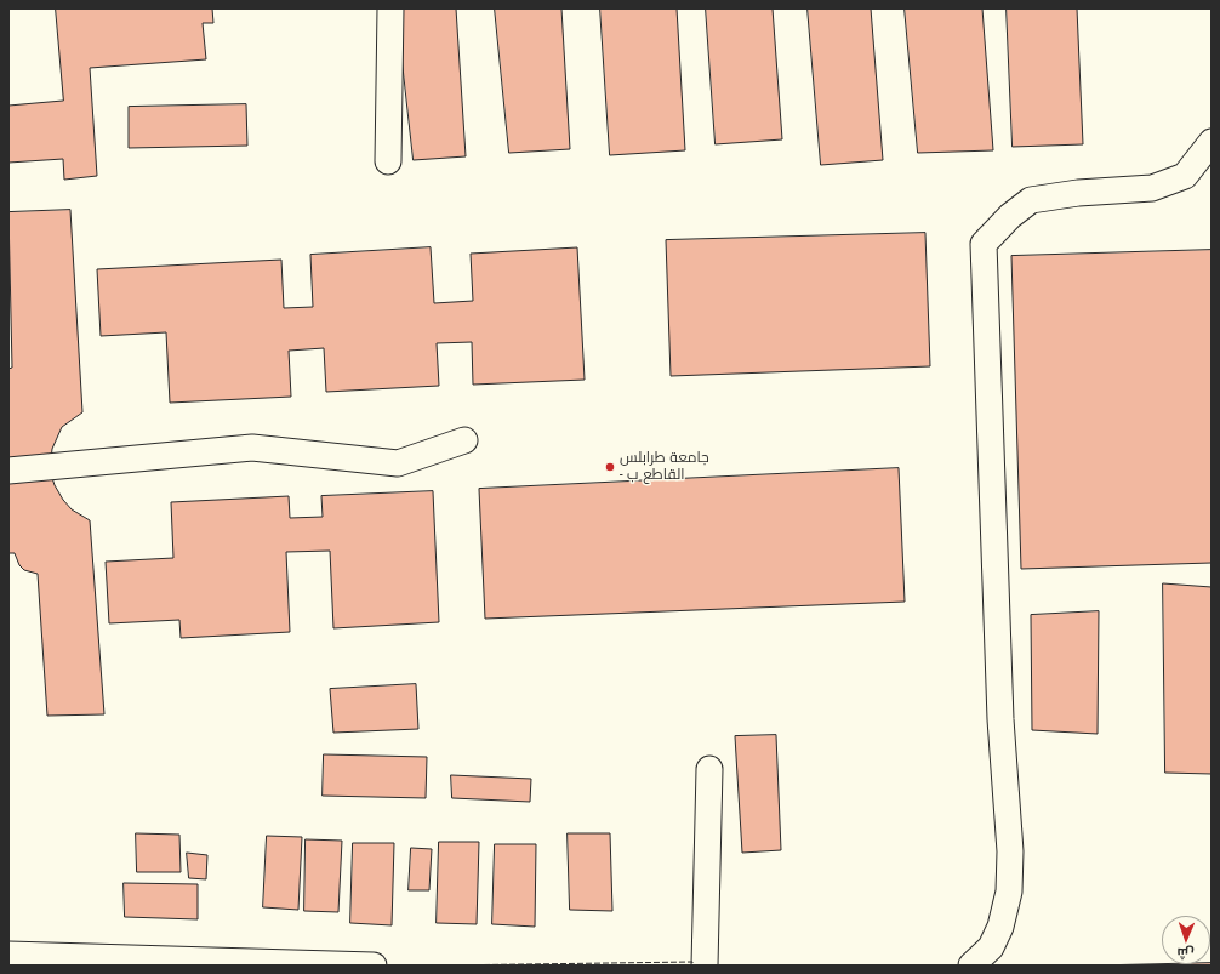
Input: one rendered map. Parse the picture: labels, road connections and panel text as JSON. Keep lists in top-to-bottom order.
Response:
{
  "places": ["جامعة طرابلس - القاطع ب"],
  "north": "bottom"
}
